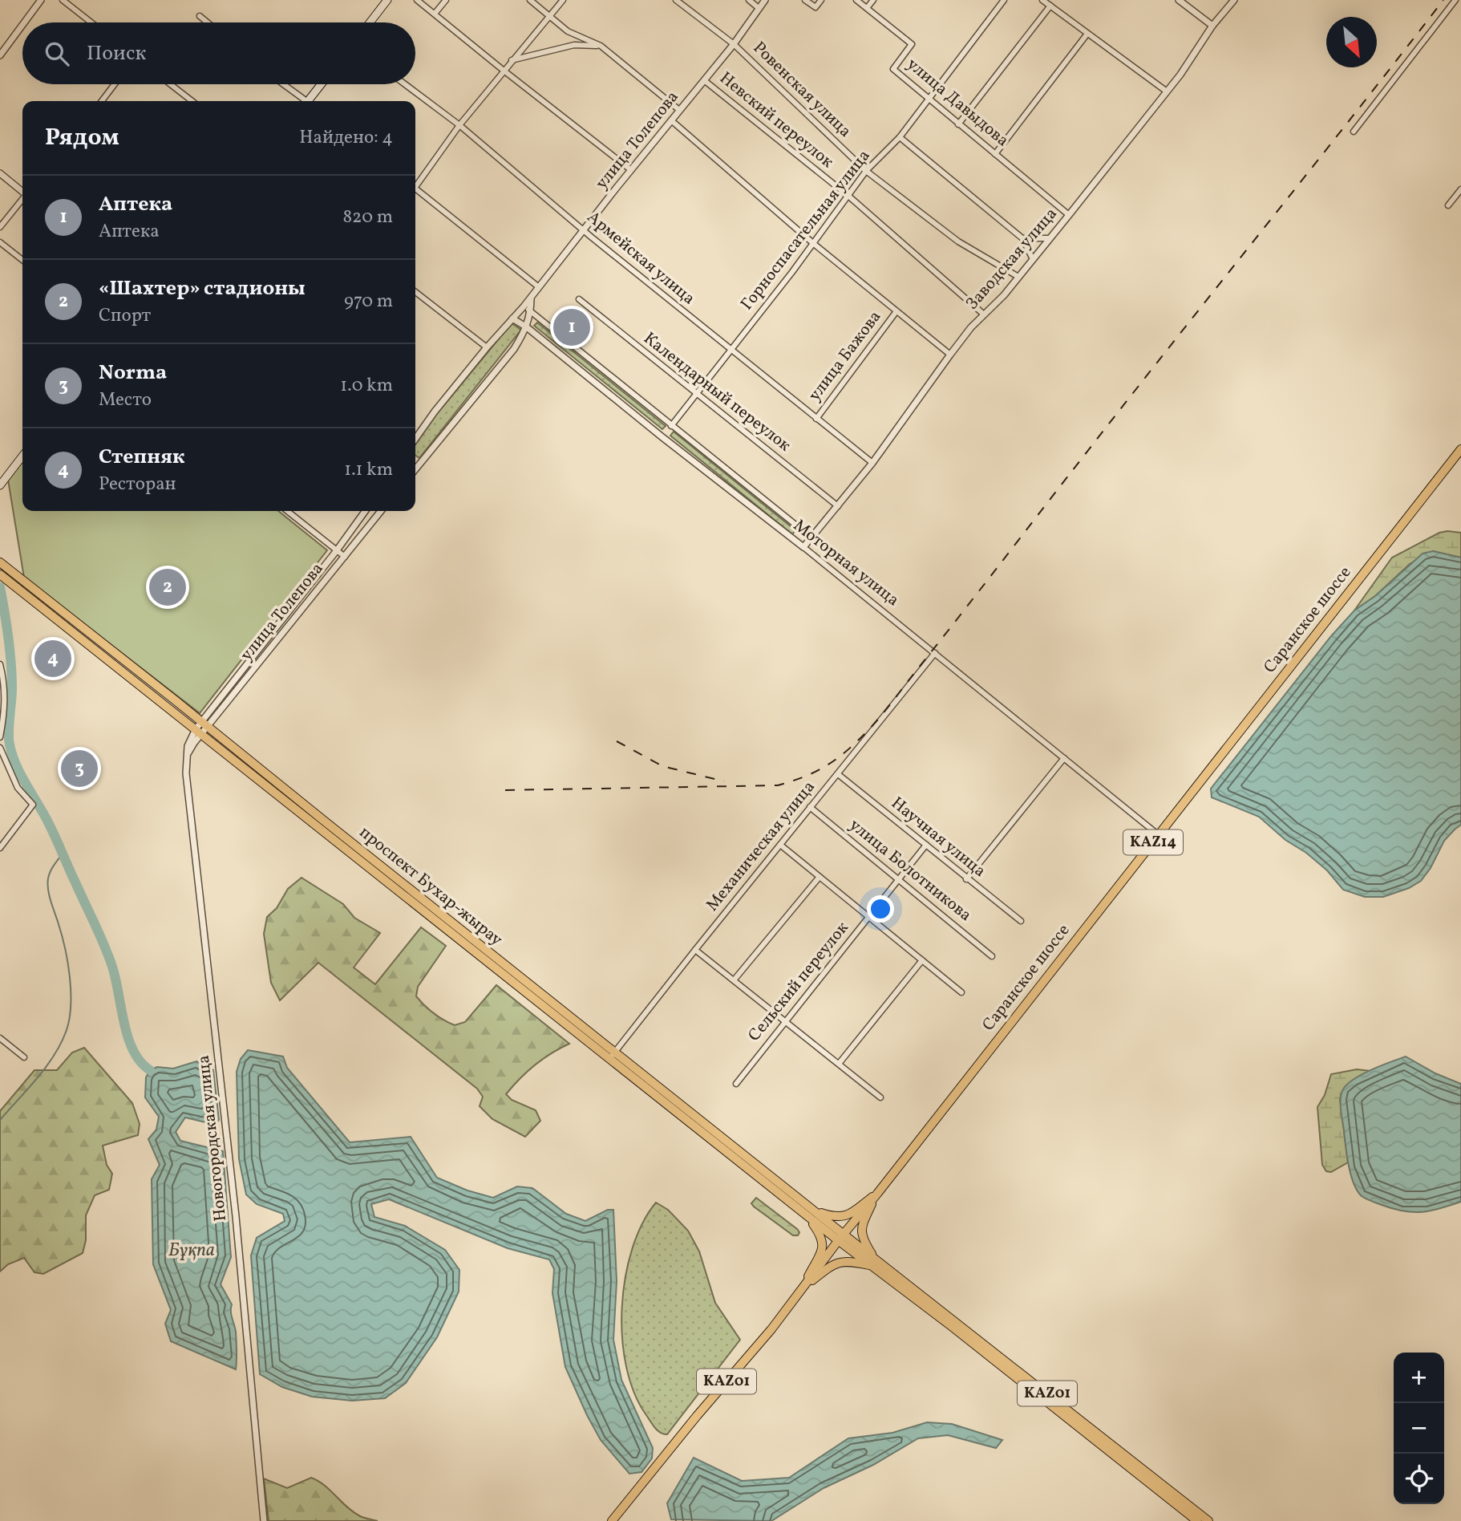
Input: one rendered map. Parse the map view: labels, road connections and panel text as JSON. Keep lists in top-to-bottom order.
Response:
{
  "streets": {
    "main road": [
      "Саранское шоссе",
      "KAZ14",
      "проспект Бухар-жырау",
      "KAZ01",
      "KАZ01"
    ],
    "street": [
      "Ровенская улица",
      "улица Давыдова",
      "Невский переулок",
      "улица Толепова",
      "Горноспасательная улица",
      "Армейская улица",
      "Заводская улица",
      "улица Бажова",
      "Календарный переулок",
      "Моторная улица",
      "Научная улица",
      "Механическая улица",
      "улица Болотникова",
      "Сельский переулок",
      "Новогородская улица"
    ]
  },
  "crossings": [
    ["Ровенская улица", "улица Толепова"],
    ["Ровенская улица", "Горноспасательная улица"],
    ["Ровенская улица", "Заводская улица"],
    ["улица Давыдова", "Горноспасательная улица"],
    ["улица Давыдова", "Заводская улица"],
    ["Невский переулок", "улица Толепова"],
    ["Невский переулок", "Горноспасательная улица"],
    ["Невский переулок", "Заводская улица"],
    ["улица Толепова", "Армейская улица"],
    ["улица Толепова", "Моторная улица"],
    ["улица Толепова", "проспект Бухар-жырау"],
    ["улица Толепова", "Новогородская улица"],
    ["Горноспасательная улица", "Армейская улица"],
    ["Горноспасательная улица", "Календарный переулок"],
    ["Горноспасательная улица", "Моторная улица"],
    ["Армейская улица", "Заводская улица"],
    ["Армейская улица", "улица Бажова"],
    ["Заводская улица", "Календарный переулок"],
    ["Заводская улица", "Моторная улица"],
    ["Моторная улица", "Саранское шоссе"],
    ["Моторная улица", "Механическая улица"],
    ["Саранское шоссе", "проспект Бухар-жырау"],
    ["Саранское шоссе", "KАZ01"],
    ["Научная улица", "Механическая улица"],
    ["Научная улица", "Сельский переулок"],
    ["Механическая улица", "улица Болотникова"],
    ["Механическая улица", "проспект Бухар-жырау"],
    ["улица Болотникова", "Сельский переулок"],
    ["проспект Бухар-жырау", "Новогородская улица"],
    ["проспект Бухар-жырау", "KАZ01"]
  ],
  "water": ["Бұқпа"],
  "north": "bottom right",
  "page": {
    "search": "Поиск",
    "heading": ["Рядом", "Найдено: 4"],
    "list": [
      {
        "mark": "1",
        "name": "Аптека",
        "note": "Аптека",
        "value": "820 m"
      },
      {
        "mark": "2",
        "name": "«Шахтер» стадионы",
        "note": "Спорт",
        "value": "970 m"
      },
      {
        "mark": "3",
        "name": "Norma",
        "note": "Место",
        "value": "1.0 km"
      },
      {
        "mark": "4",
        "name": "Степняк",
        "note": "Ресторан",
        "value": "1.1 km"
      }
    ],
    "pins": [
      "1",
      "2",
      "4",
      "3"
    ],
    "map_buttons": ["+", "−"]
  }
}
